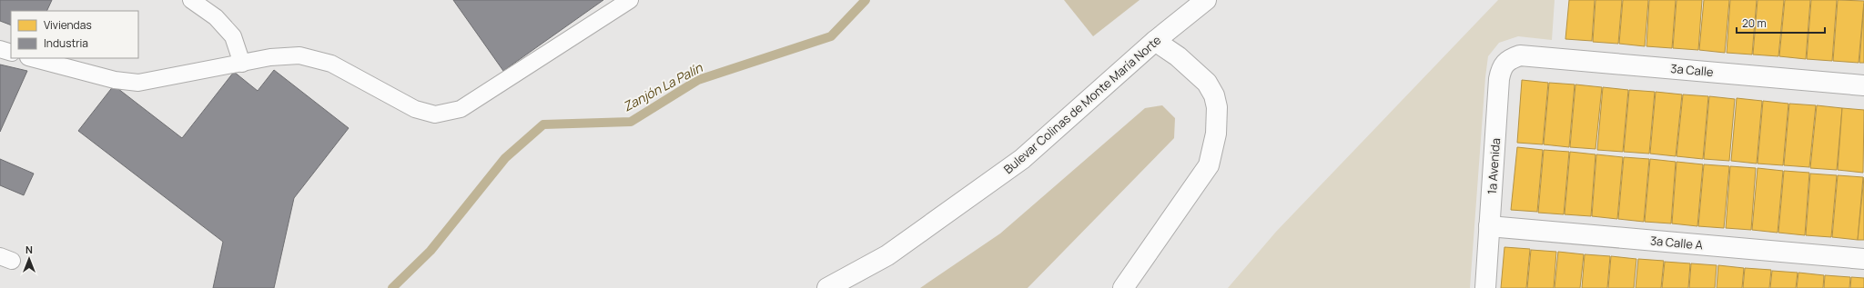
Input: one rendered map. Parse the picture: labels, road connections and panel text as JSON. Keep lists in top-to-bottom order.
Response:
{
  "streets": {
    "street": [
      "3a Calle",
      "Bulevar Colinas de Monte María Norte",
      "1a Avenida",
      "3a Calle A"
    ]
  },
  "crossings": [
    ["3a Calle", "1a Avenida"],
    ["1a Avenida", "3a Calle A"]
  ],
  "water": ["Zanjón La Palín"],
  "legend": ["Viviendas", "Industria"],
  "scale_bar": "20 m",
  "north": "top"
}
